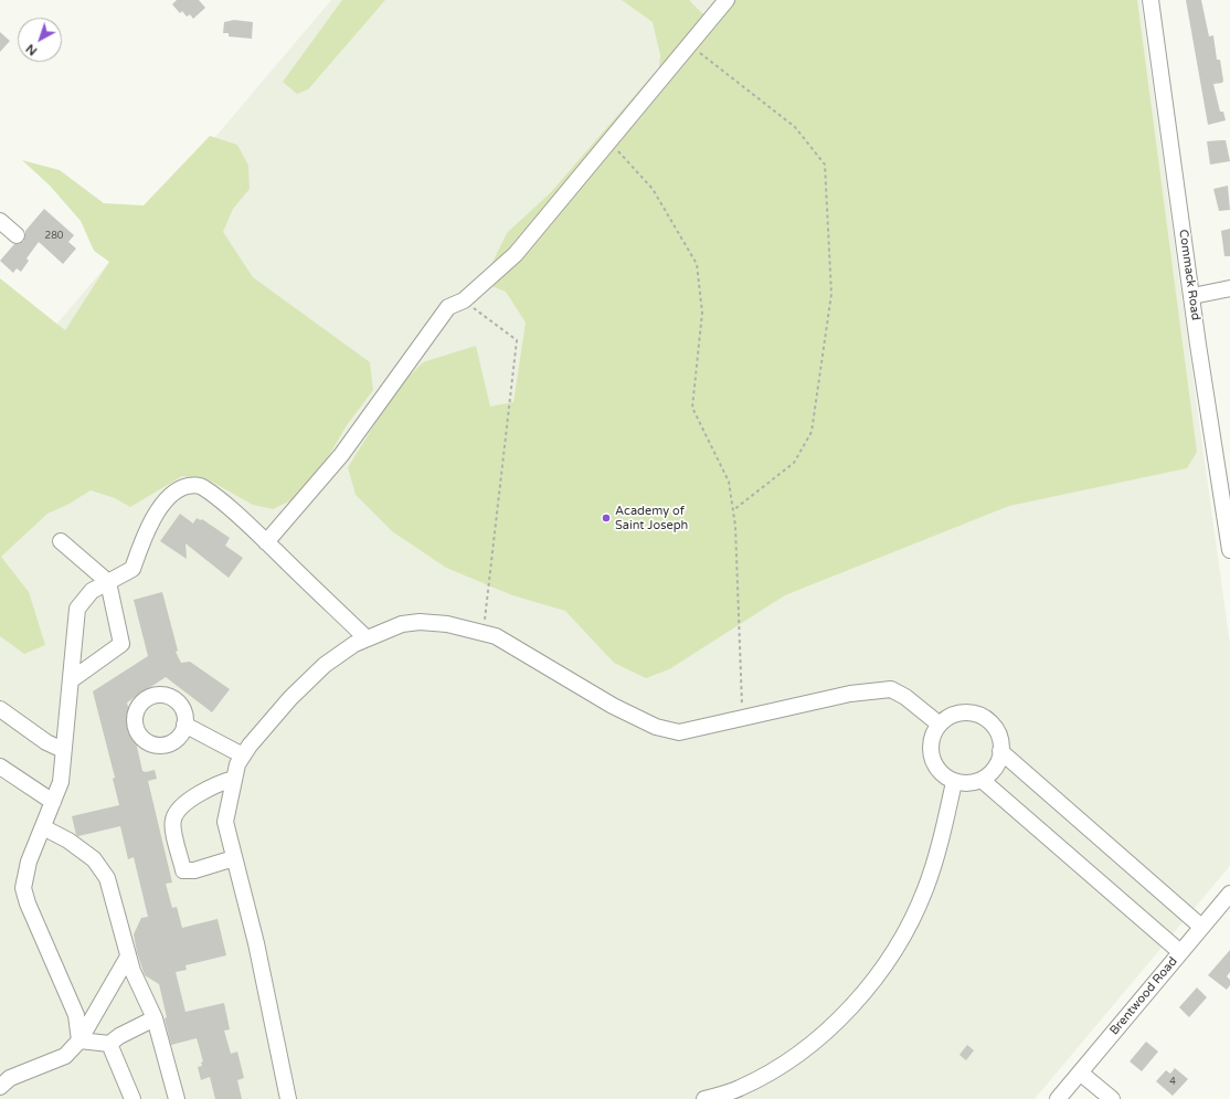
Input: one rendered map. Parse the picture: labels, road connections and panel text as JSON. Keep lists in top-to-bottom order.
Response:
{
  "streets": {
    "street": ["Commack Road", "Brentwood Road"]
  },
  "places": ["Academy of Saint Joseph"],
  "house_numbers": ["280", "4"],
  "north": "bottom left"
}
